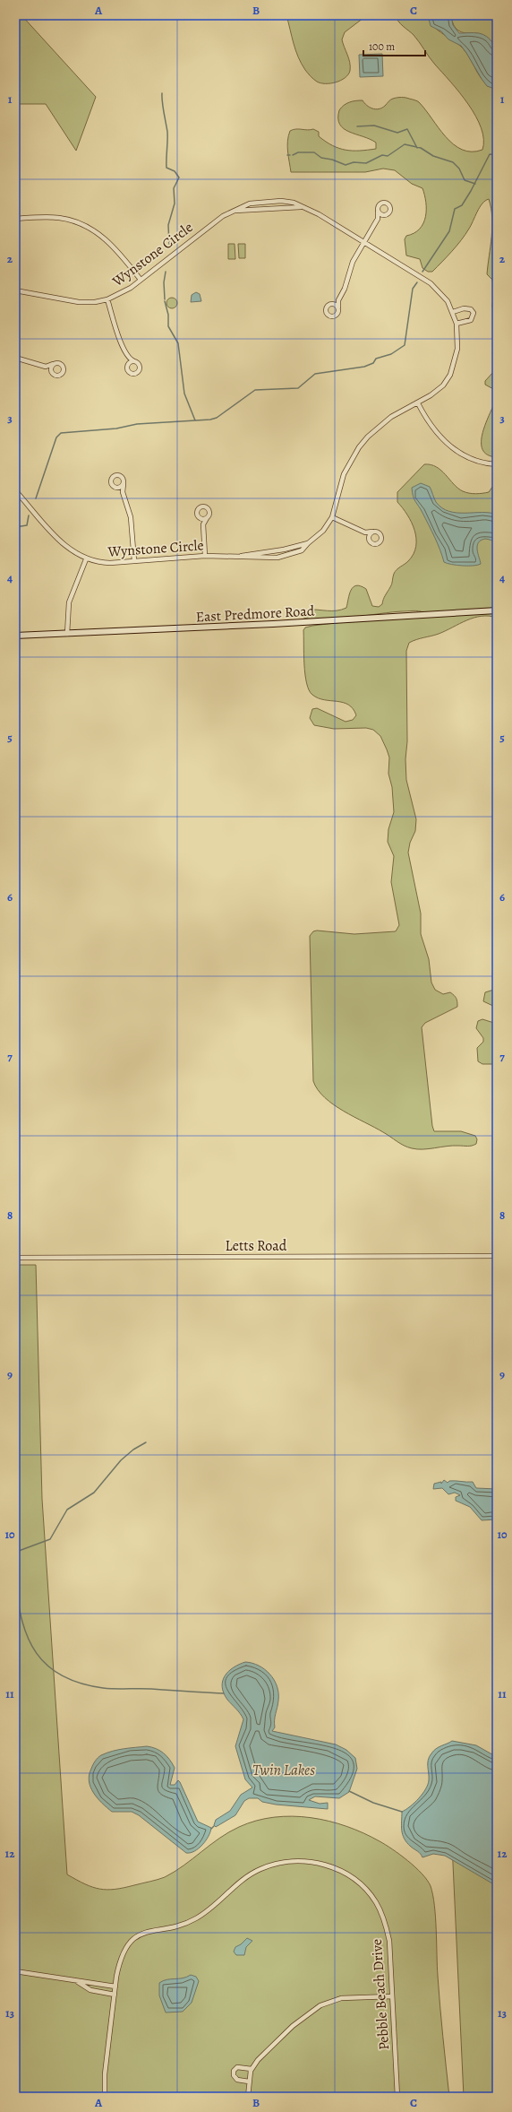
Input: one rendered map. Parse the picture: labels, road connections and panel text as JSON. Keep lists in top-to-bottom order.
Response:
{
  "streets": {
    "street": [
      "Wynstone Circle",
      "East Predmore Road",
      "Letts Road",
      "Pebble Beach Drive"
    ]
  },
  "water": ["Twin Lakes"],
  "scale_bar": "100 m",
  "grid": {
    "columns": ["A", "B", "C"],
    "rows": [
      "1",
      "2",
      "3",
      "4",
      "5",
      "6",
      "7",
      "8",
      "9",
      "10",
      "11",
      "12",
      "13"
    ]
  }
}
